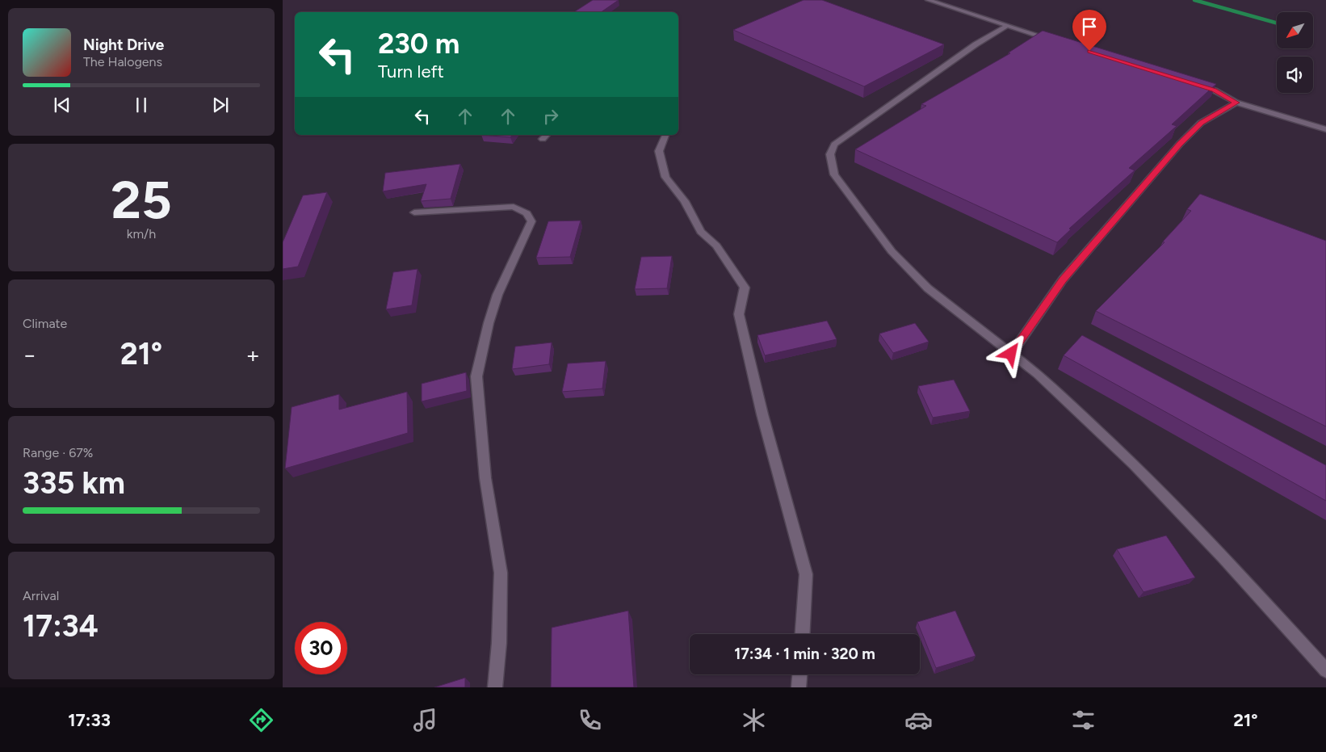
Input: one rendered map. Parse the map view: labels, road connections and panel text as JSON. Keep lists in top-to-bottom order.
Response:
{
  "north": "bottom left",
  "page": {
    "turn": ["230 m", "Turn left"],
    "song": ["Night Drive", "The Halogens"],
    "tile": [
      ["25", "km/h"],
      "Climate",
      ["Range · 67%", "335 km"],
      ["Arrival", "17:34"]
    ],
    "heat": ["−", "21°", "+"],
    "limit": "30",
    "trip": "17:34 · 1 min · 320 m",
    "tabs": ["17:33", "21°"]
  }
}
